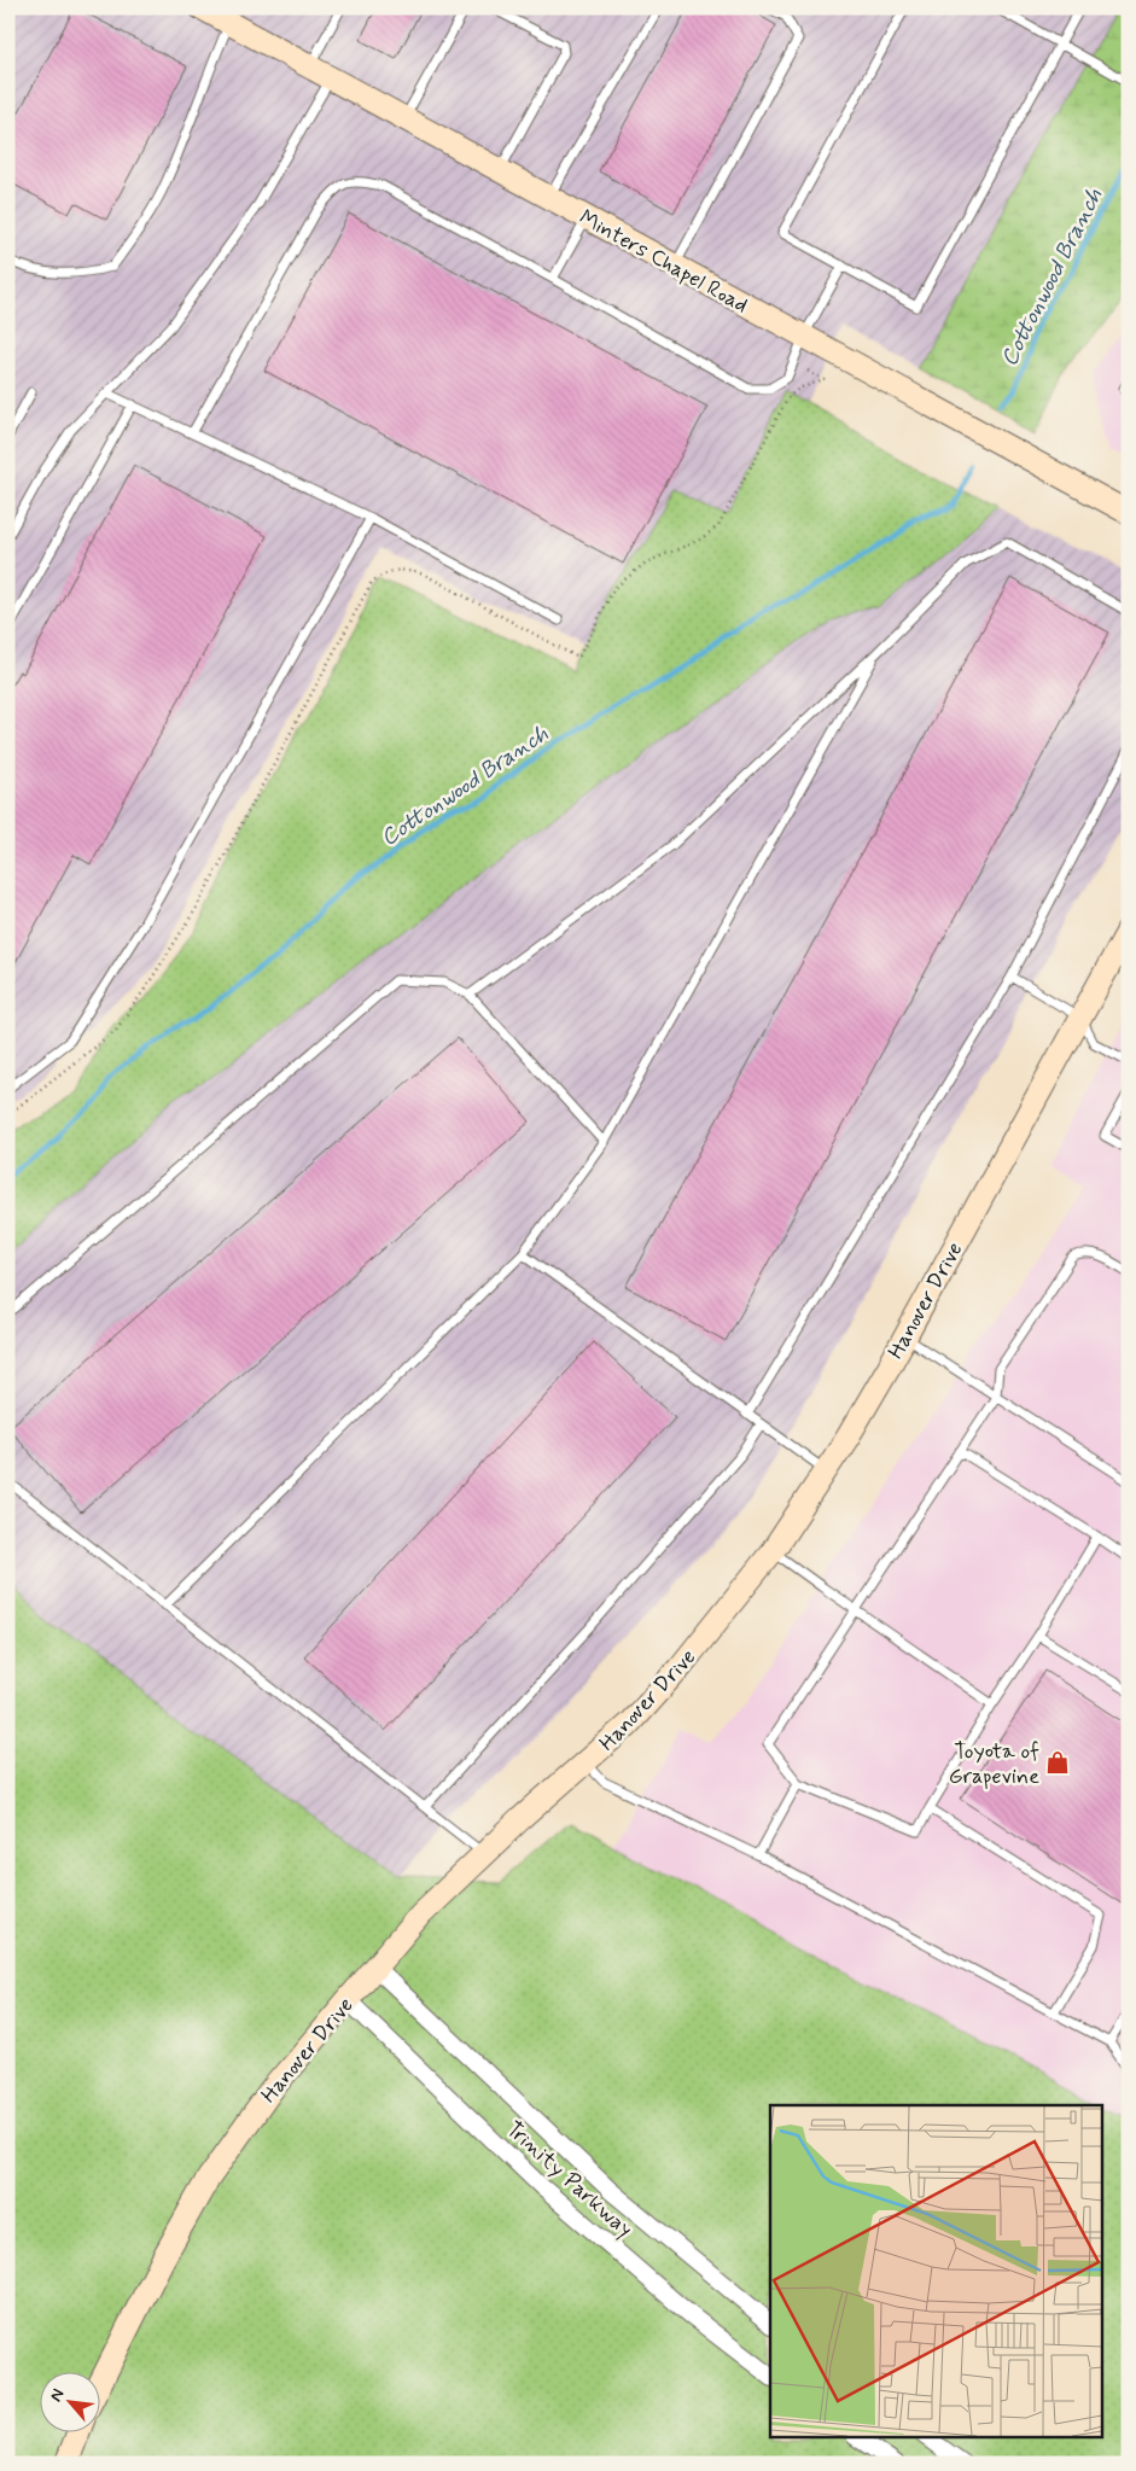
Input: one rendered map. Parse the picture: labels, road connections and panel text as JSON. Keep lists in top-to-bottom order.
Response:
{
  "streets": {
    "street": ["Minters Chapel Road", "Hanover Drive", "Trinity Parkway"]
  },
  "crossings": [
    ["Hanover Drive", "Trinity Parkway"]
  ],
  "water": ["Cottonwood Branch"],
  "places": {
    "shop": ["Toyota of Grapevine"]
  },
  "north": "top left"
}
